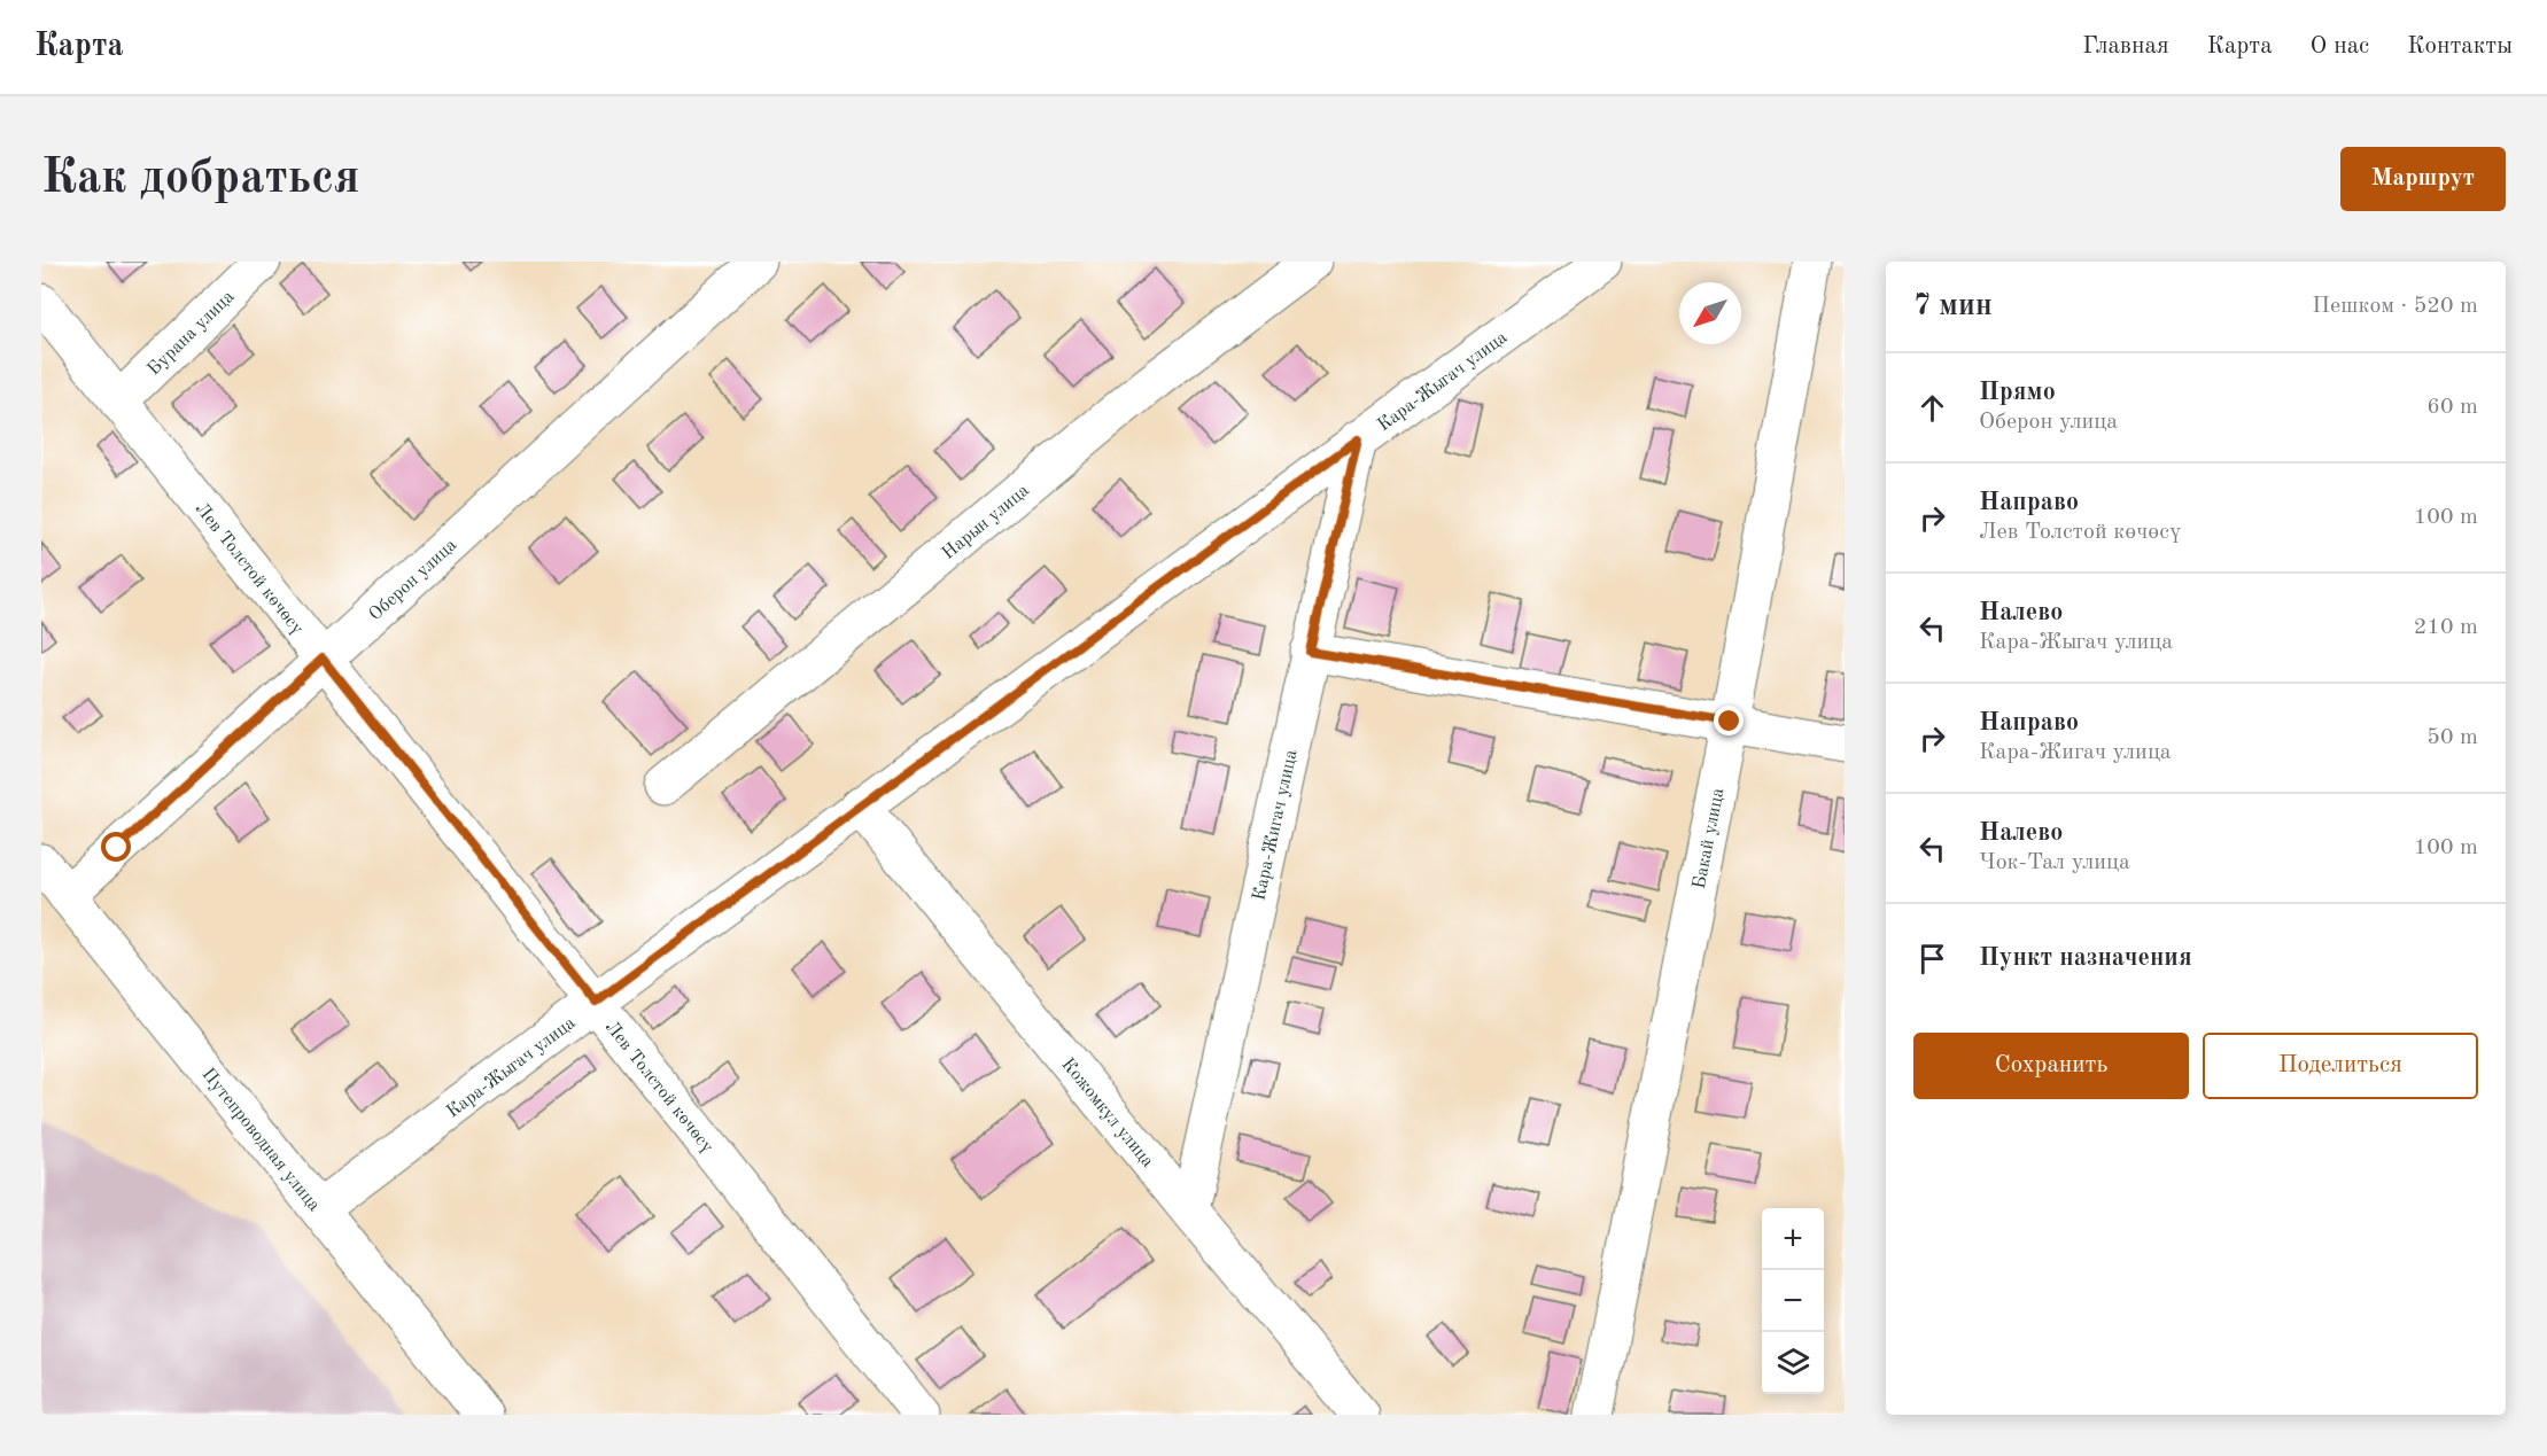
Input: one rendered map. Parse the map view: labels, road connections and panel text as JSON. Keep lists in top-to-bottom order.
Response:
{
  "streets": {
    "street": [
      "Бурана улица",
      "Кара-Жыгач улица",
      "Нарын улица",
      "Лев Толстой көчөсү",
      "Оберон улица",
      "Кара-Жигач улица",
      "Бакай улица",
      "Кожомкул улица",
      "Путепроводная улица"
    ]
  },
  "crossings": [
    ["Бурана улица", "Лев Толстой көчөсү"],
    ["Кара-Жыгач улица", "Лев Толстой көчөсү"],
    ["Кара-Жыгач улица", "Кара-Жигач улица"],
    ["Кара-Жыгач улица", "Кожомкул улица"],
    ["Кара-Жыгач улица", "Путепроводная улица"],
    ["Лев Толстой көчөсү", "Оберон улица"],
    ["Оберон улица", "Путепроводная улица"],
    ["Кара-Жигач улица", "Кожомкул улица"]
  ],
  "north": "bottom left",
  "page": {
    "header": "Карта",
    "nav": [
      "Главная",
      "Карта",
      "О нас",
      "Контакты"
    ],
    "buttons": [
      "Маршрут",
      ["Сохранить", "Поделиться"]
    ],
    "title": "Как добраться",
    "heading": ["7 мин", "Пешком · 520 m"],
    "list": [
      ["Прямо", "Оберон улица", "60 m"],
      ["Направо", "Лев Толстой көчөсү", "100 m"],
      ["Налево", "Кара-Жыгач улица", "210 m"],
      ["Направо", "Кара-Жигач улица", "50 m"],
      ["Налево", "Чок-Тал улица", "100 m"],
      "Пункт назначения"
    ],
    "map_buttons": ["+", "−"]
  }
}
